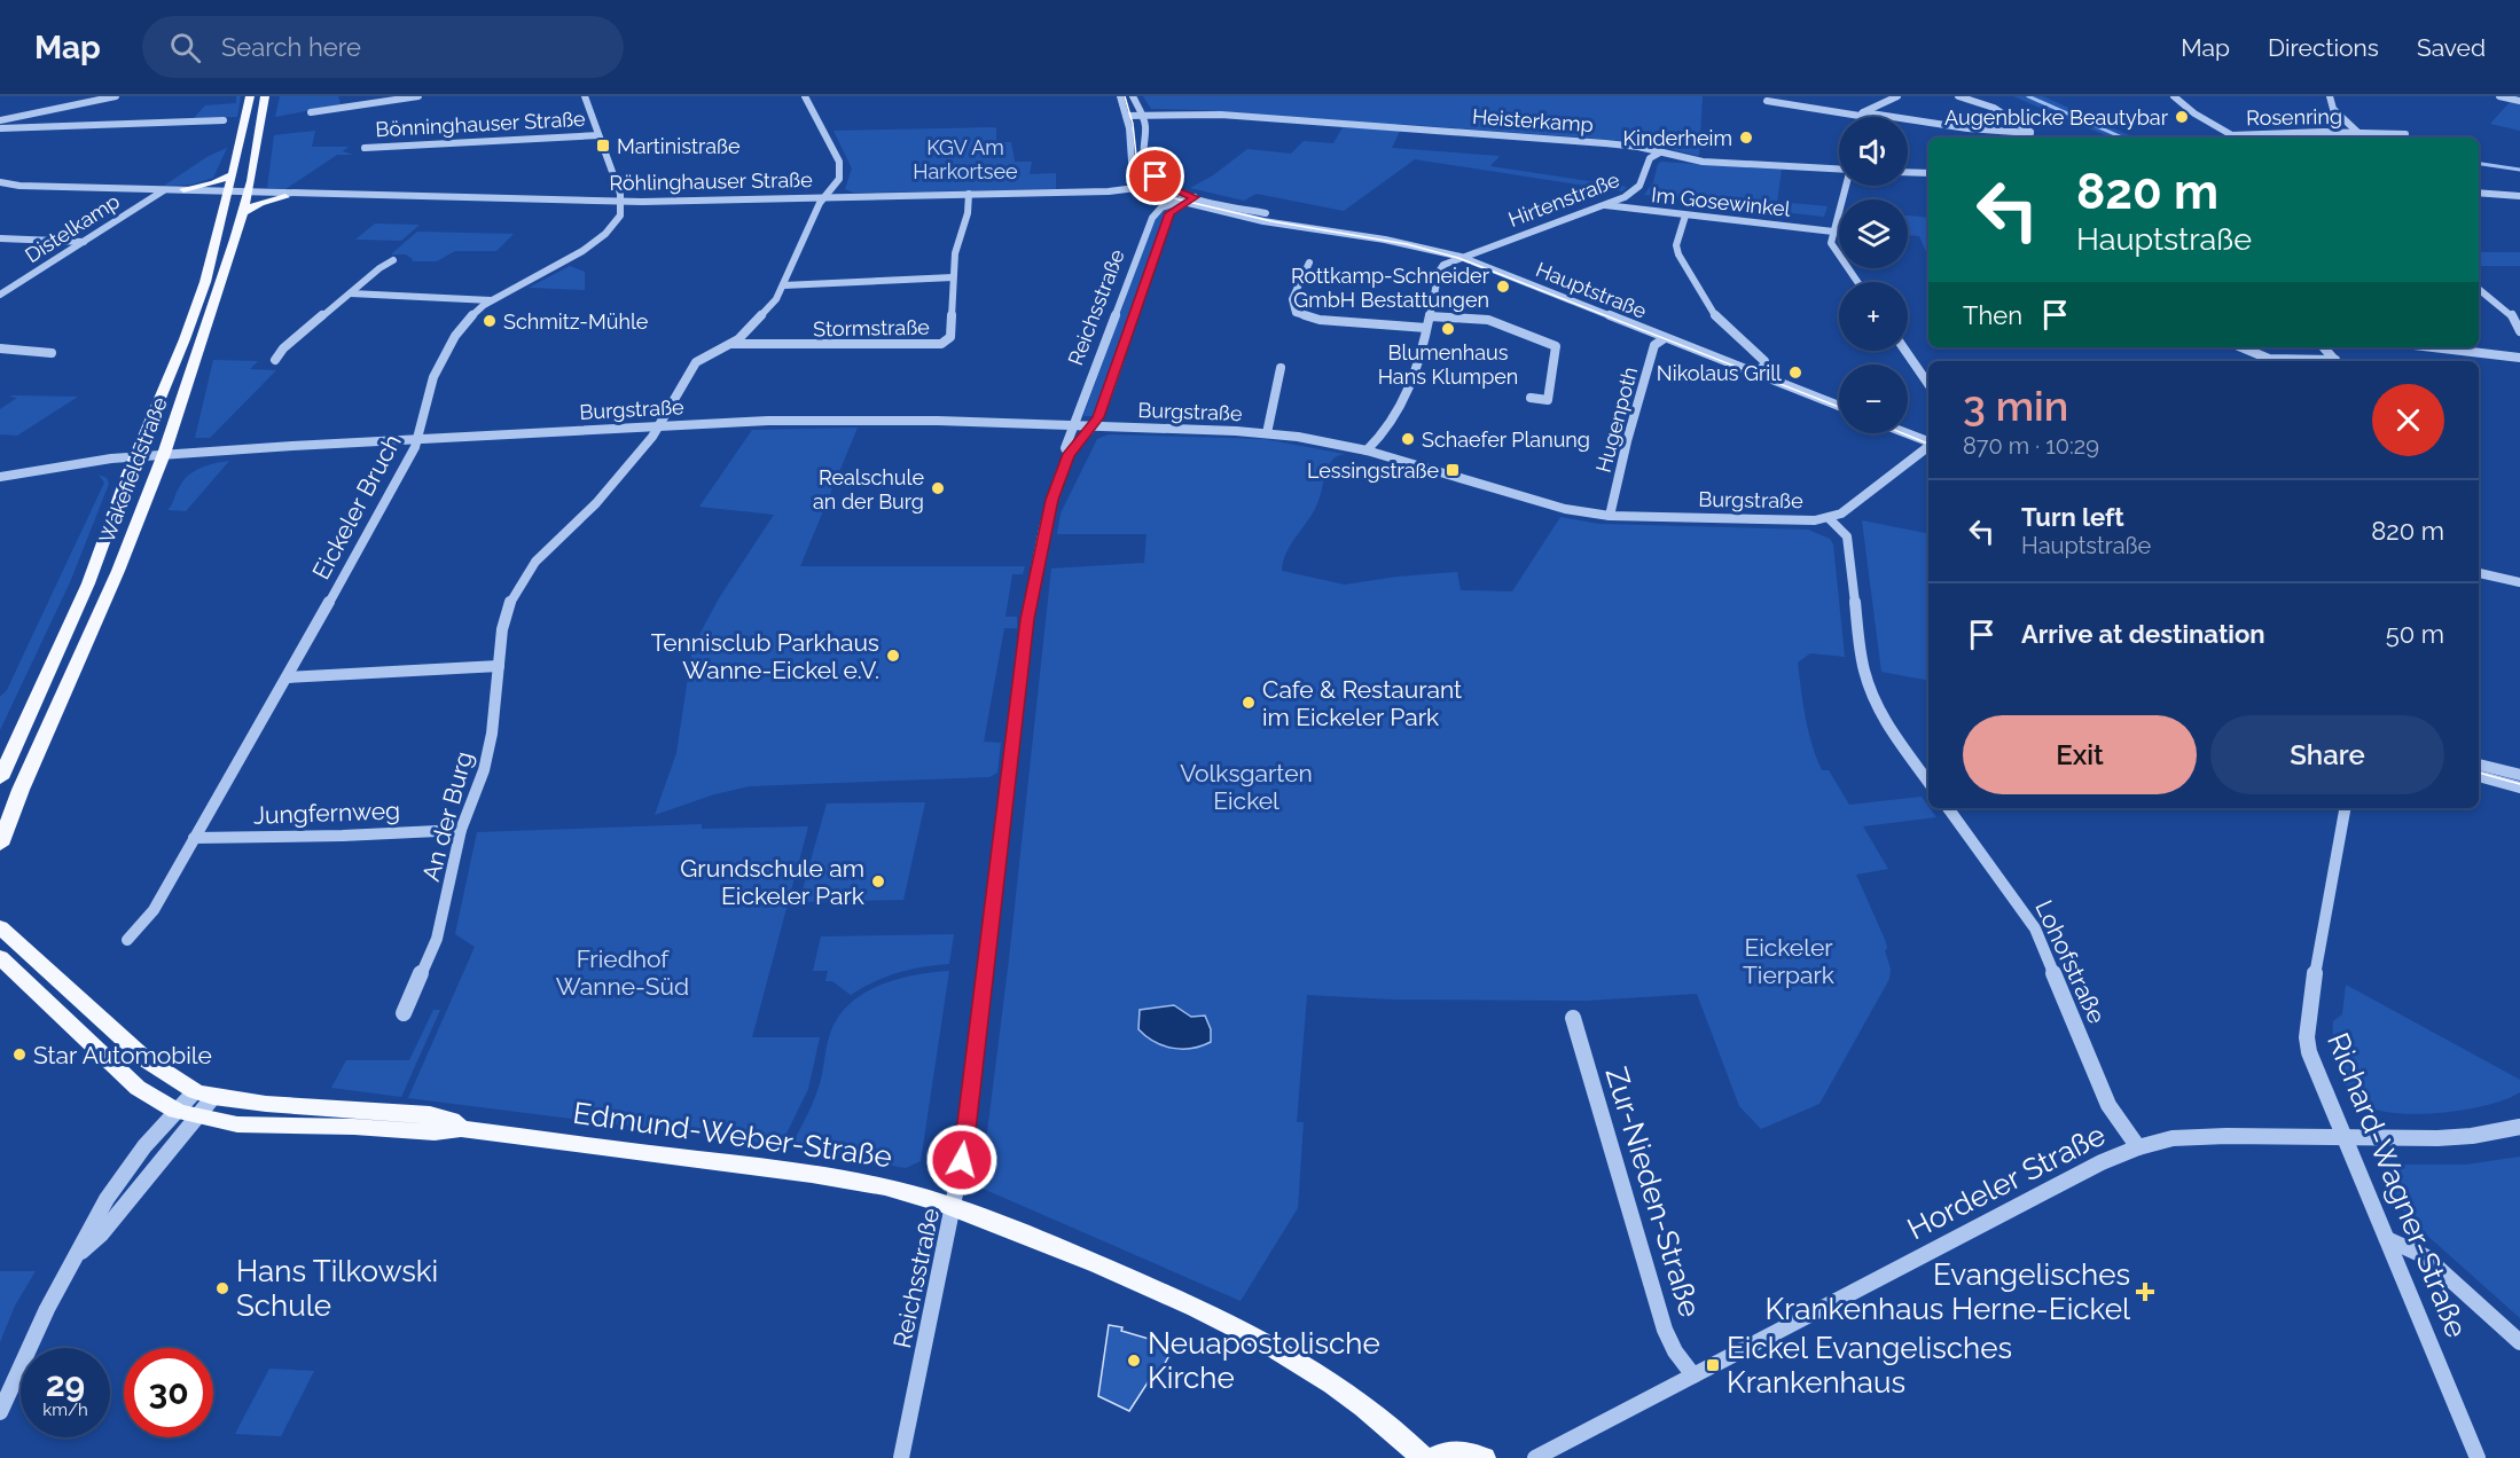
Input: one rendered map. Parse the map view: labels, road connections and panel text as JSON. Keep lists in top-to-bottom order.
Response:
{
  "streets": {
    "main road": ["Wakefieldstraße", "Edmund-Weber-Straße"],
    "street": [
      "Rosenring",
      "Heisterkamp",
      "Bönninghauser Straße",
      "Röhlinghauser Straße",
      "Hirtenstraße",
      "Im Gosewinkel",
      "Distelkamp",
      "Hauptstraße",
      "Reichsstraße",
      "Stormstraße",
      "Burgstraße",
      "Hugenpoth",
      "Eickeler Bruch",
      "Jungfernweg",
      "An der Burg",
      "Lohofstraße",
      "Hordeler Straße",
      "Richard-Wagner-Straße",
      "Zur-Nieden-Straße"
    ]
  },
  "crossings": [
    ["Heisterkamp", "Hirtenstraße"],
    ["Röhlinghauser Straße", "Distelkamp"],
    ["Röhlinghauser Straße", "Hauptstraße"],
    ["Röhlinghauser Straße", "Stormstraße"],
    ["Röhlinghauser Straße", "Wakefieldstraße"],
    ["Röhlinghauser Straße", "Eickeler Bruch"],
    ["Hirtenstraße", "Im Gosewinkel"],
    ["Hirtenstraße", "Hauptstraße"],
    ["Hauptstraße", "Reichsstraße"],
    ["Hauptstraße", "Hugenpoth"],
    ["Reichsstraße", "Burgstraße"],
    ["Reichsstraße", "Edmund-Weber-Straße"],
    ["Stormstraße", "An der Burg"],
    ["Burgstraße", "Hugenpoth"],
    ["Burgstraße", "Wakefieldstraße"],
    ["Burgstraße", "Eickeler Bruch"],
    ["Burgstraße", "An der Burg"],
    ["Eickeler Bruch", "Jungfernweg"],
    ["Jungfernweg", "An der Burg"],
    ["Lohofstraße", "Hordeler Straße"],
    ["Hordeler Straße", "Richard-Wagner-Straße"],
    ["Hordeler Straße", "Zur-Nieden-Straße"]
  ],
  "parks": [
    "KGV Am Harkortsee",
    "Volksgarten Eickel",
    "Eickeler Tierpark",
    "Friedhof Wanne-Süd"
  ],
  "places": {
    "other": [
      "Augenblicke Beautybar",
      "Kinderheim",
      "Rottkamp-Schneider GmbH Bestattungen",
      "Schmitz-Mühle",
      "Blumenhaus Hans Klumpen",
      "Nikolaus Grill",
      "Schaefer Planung",
      "Realschule an der Burg",
      "Tennisclub Parkhaus Wanne-Eickel e.V.",
      "Cafe & Restaurant im Eickeler Park",
      "Grundschule am Eickeler Park",
      "Star Automobile",
      "Hans Tilkowski Schule",
      "Neuapostolische Kirche"
    ],
    "transit": ["Martinistraße", "Lessingstraße", "Eickel Evangelisches Krankenhaus"],
    "health": ["Evangelisches Krankenhaus Herne-Eickel"]
  },
  "page": {
    "header": "Map",
    "search": "Search here",
    "nav": ["Map", "Directions", "Saved"],
    "map_buttons": ["+", "−"],
    "turn": ["820 m", "Hauptstraße"],
    "then": "Then",
    "heading": ["3 min", "870 m · 10:29"],
    "list": [
      {
        "name": "Turn left",
        "note": "Hauptstraße",
        "value": "820 m"
      },
      {
        "name": "Arrive at destination",
        "value": "50 m"
      }
    ],
    "buttons": ["Exit", "Share"],
    "speed": "29 km/h",
    "limit": "30"
  }
}
